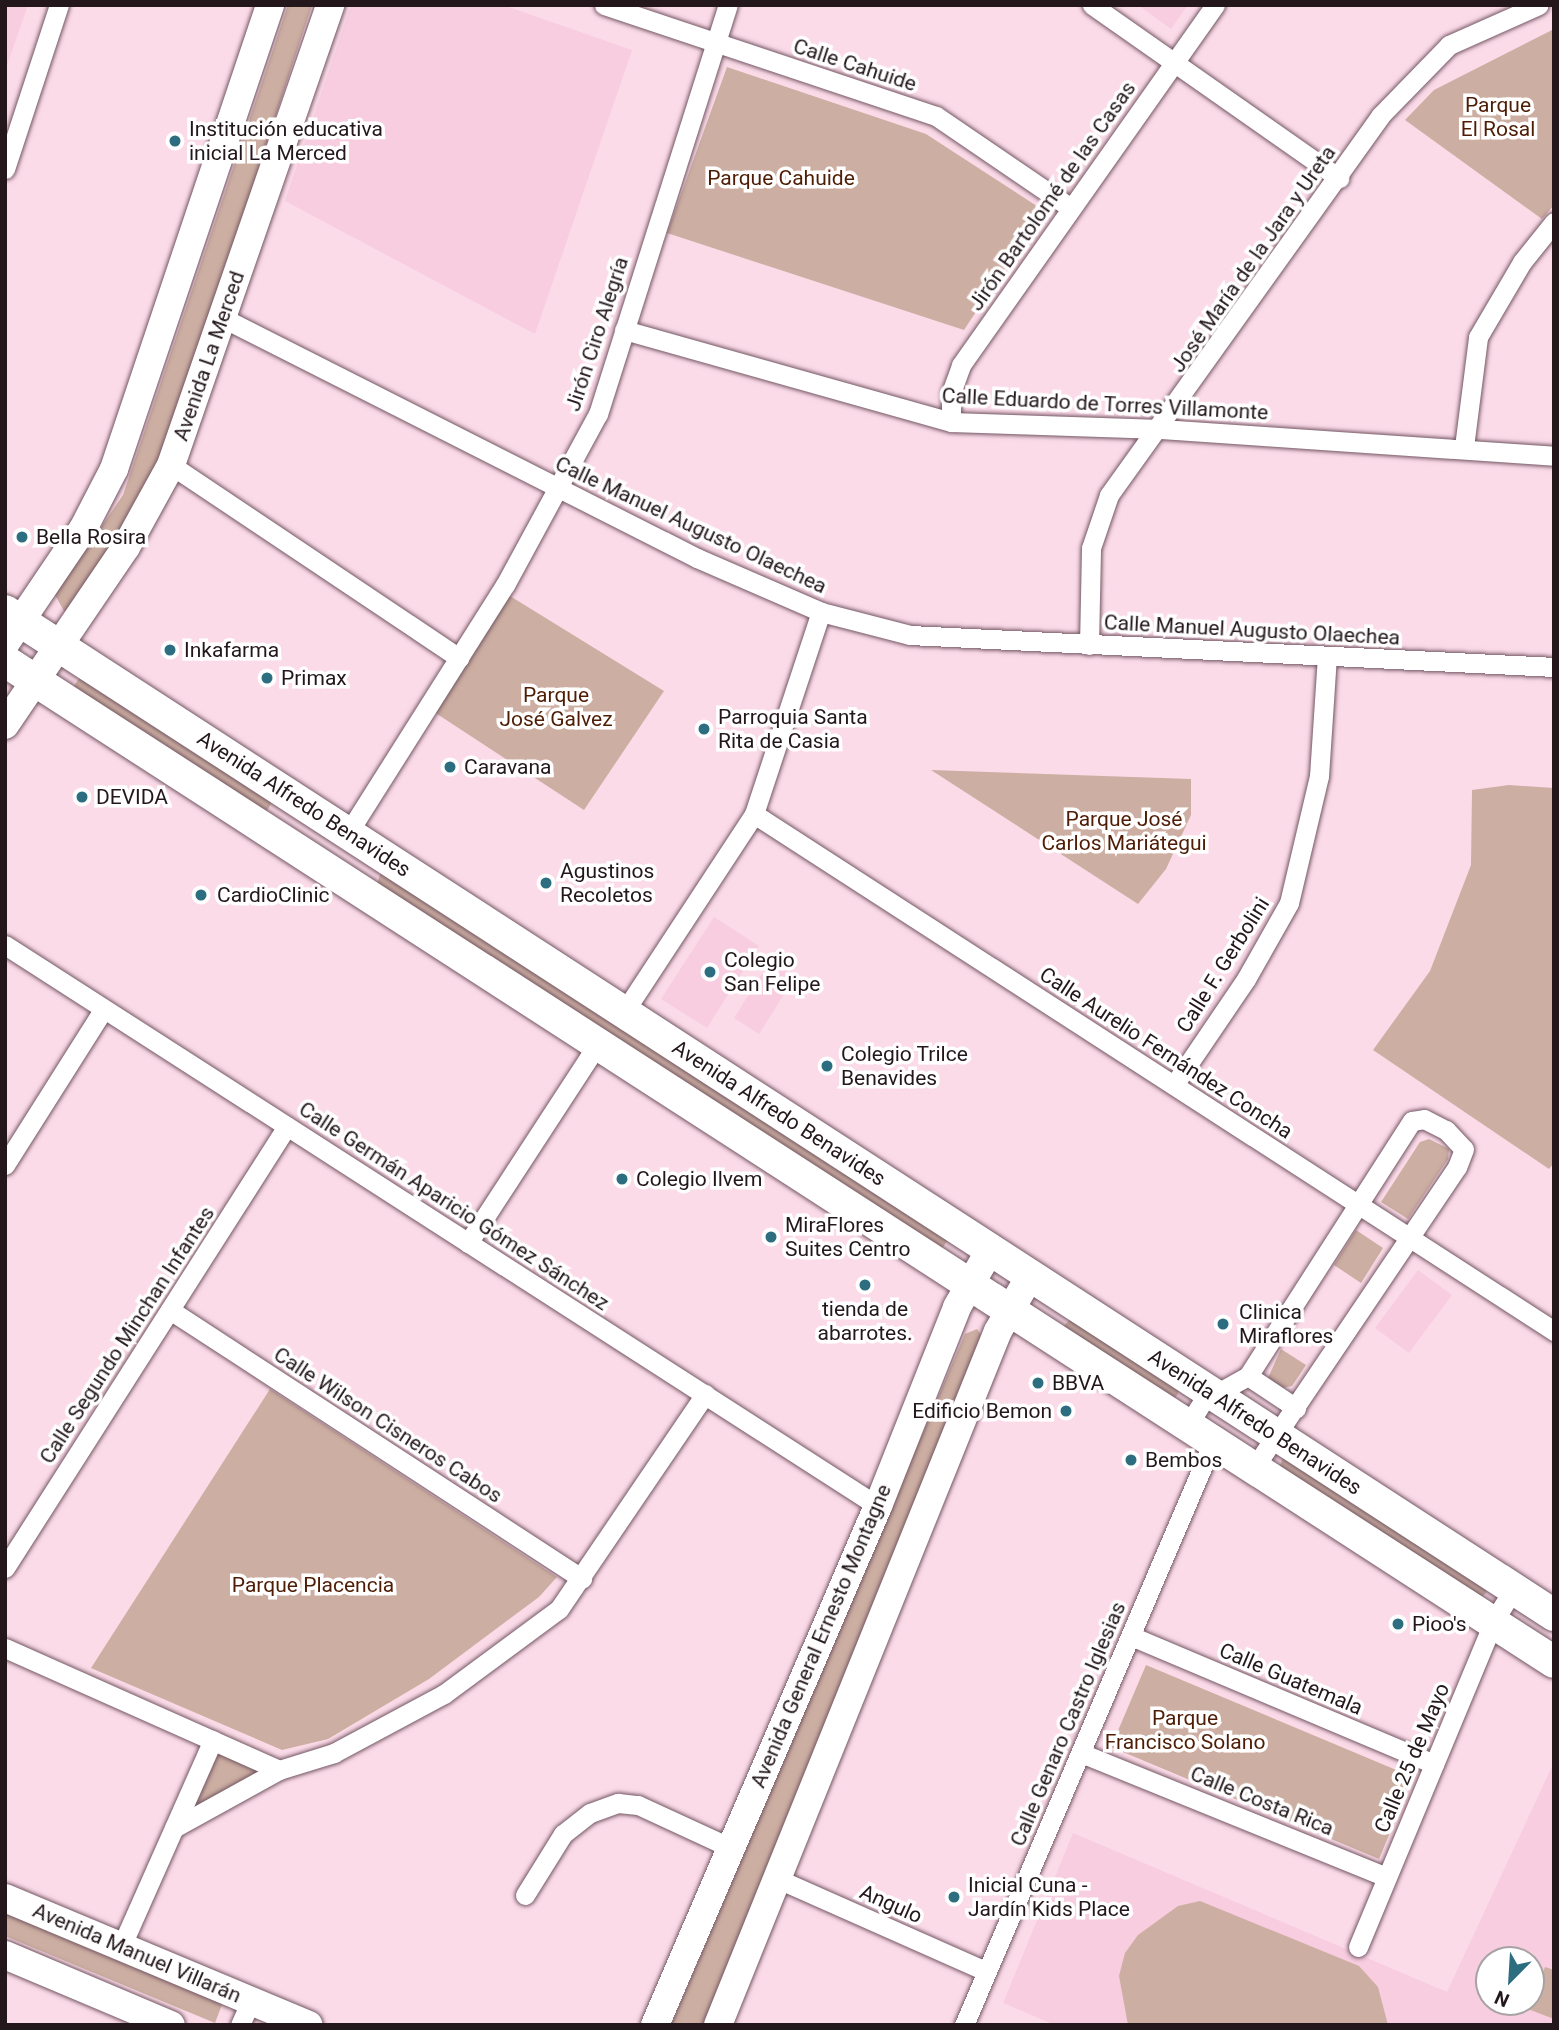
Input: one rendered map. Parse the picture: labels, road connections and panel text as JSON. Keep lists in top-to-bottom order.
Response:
{
  "streets": {
    "main road": [
      "Avenida La Merced",
      "Avenida Alfredo Benavides",
      "Avenida General Ernesto Montagne",
      "Avenida Manuel Villarán"
    ],
    "street": [
      "Calle Cahuide",
      "Jirón Bartolomé de las Casas",
      "José María de la Jara y Ureta",
      "Jirón Ciro Alegría",
      "Calle Eduardo de Torres Villamonte",
      "Calle Manuel Augusto Olaechea",
      "Calle F. Gerbolini",
      "Calle Aurelio Fernández Concha",
      "Calle Germán Aparicio Gómez Sánchez",
      "Calle Segundo Minchan Infantes",
      "Calle Wilson Cisneros Cabos",
      "Calle Guatemala",
      "Calle Genaro Castro Iglesias",
      "Calle 25 de Mayo",
      "Calle Costa Rica",
      "Angulo"
    ]
  },
  "crossings": [
    ["Calle Cahuide", "Jirón Bartolomé de las Casas"],
    ["Calle Cahuide", "Jirón Ciro Alegría"],
    ["Jirón Bartolomé de las Casas", "Calle Eduardo de Torres Villamonte"],
    ["José María de la Jara y Ureta", "Calle Eduardo de Torres Villamonte"],
    ["José María de la Jara y Ureta", "Calle Manuel Augusto Olaechea"],
    ["Jirón Ciro Alegría", "Calle Eduardo de Torres Villamonte"],
    ["Jirón Ciro Alegría", "Calle Manuel Augusto Olaechea"],
    ["Jirón Ciro Alegría", "Avenida Alfredo Benavides"],
    ["Avenida La Merced", "Calle Manuel Augusto Olaechea"],
    ["Avenida La Merced", "Avenida Alfredo Benavides"],
    ["Calle Manuel Augusto Olaechea", "Calle F. Gerbolini"],
    ["Avenida Alfredo Benavides", "Avenida General Ernesto Montagne"],
    ["Avenida Alfredo Benavides", "Calle Genaro Castro Iglesias"],
    ["Avenida Alfredo Benavides", "Calle 25 de Mayo"],
    ["Calle F. Gerbolini", "Calle Aurelio Fernández Concha"],
    ["Calle Germán Aparicio Gómez Sánchez", "Calle Segundo Minchan Infantes"],
    ["Calle Germán Aparicio Gómez Sánchez", "Avenida General Ernesto Montagne"],
    ["Calle Segundo Minchan Infantes", "Calle Wilson Cisneros Cabos"],
    ["Calle Guatemala", "Calle Genaro Castro Iglesias"],
    ["Calle Guatemala", "Calle 25 de Mayo"],
    ["Calle Genaro Castro Iglesias", "Calle Costa Rica"],
    ["Calle Genaro Castro Iglesias", "Angulo"],
    ["Calle 25 de Mayo", "Calle Costa Rica"]
  ],
  "parks": [
    "Parque El Rosal",
    "Parque Cahuide",
    "Parque José Galvez",
    "Parque José Carlos Mariátegui",
    "Parque Placencia",
    "Parque Francisco Solano"
  ],
  "places": [
    "Institución educativa inicial La Merced",
    "Bella Rosira",
    "Inkafarma",
    "Primax",
    "Parroquia Santa Rita de Casia",
    "Caravana",
    "DEVIDA",
    "Agustinos Recoletos",
    "CardioClinic",
    "Colegio San Felipe",
    "Colegio Trilce Benavides",
    "Colegio Ilvem",
    "MiraFlores Suites Centro",
    "tienda de abarrotes.",
    "Clinica Miraflores",
    "BBVA",
    "Edificio Bemon",
    "Bembos",
    "Pioo's",
    "Inicial Cuna - Jardín Kids Place"
  ],
  "north": "bottom left"
}
